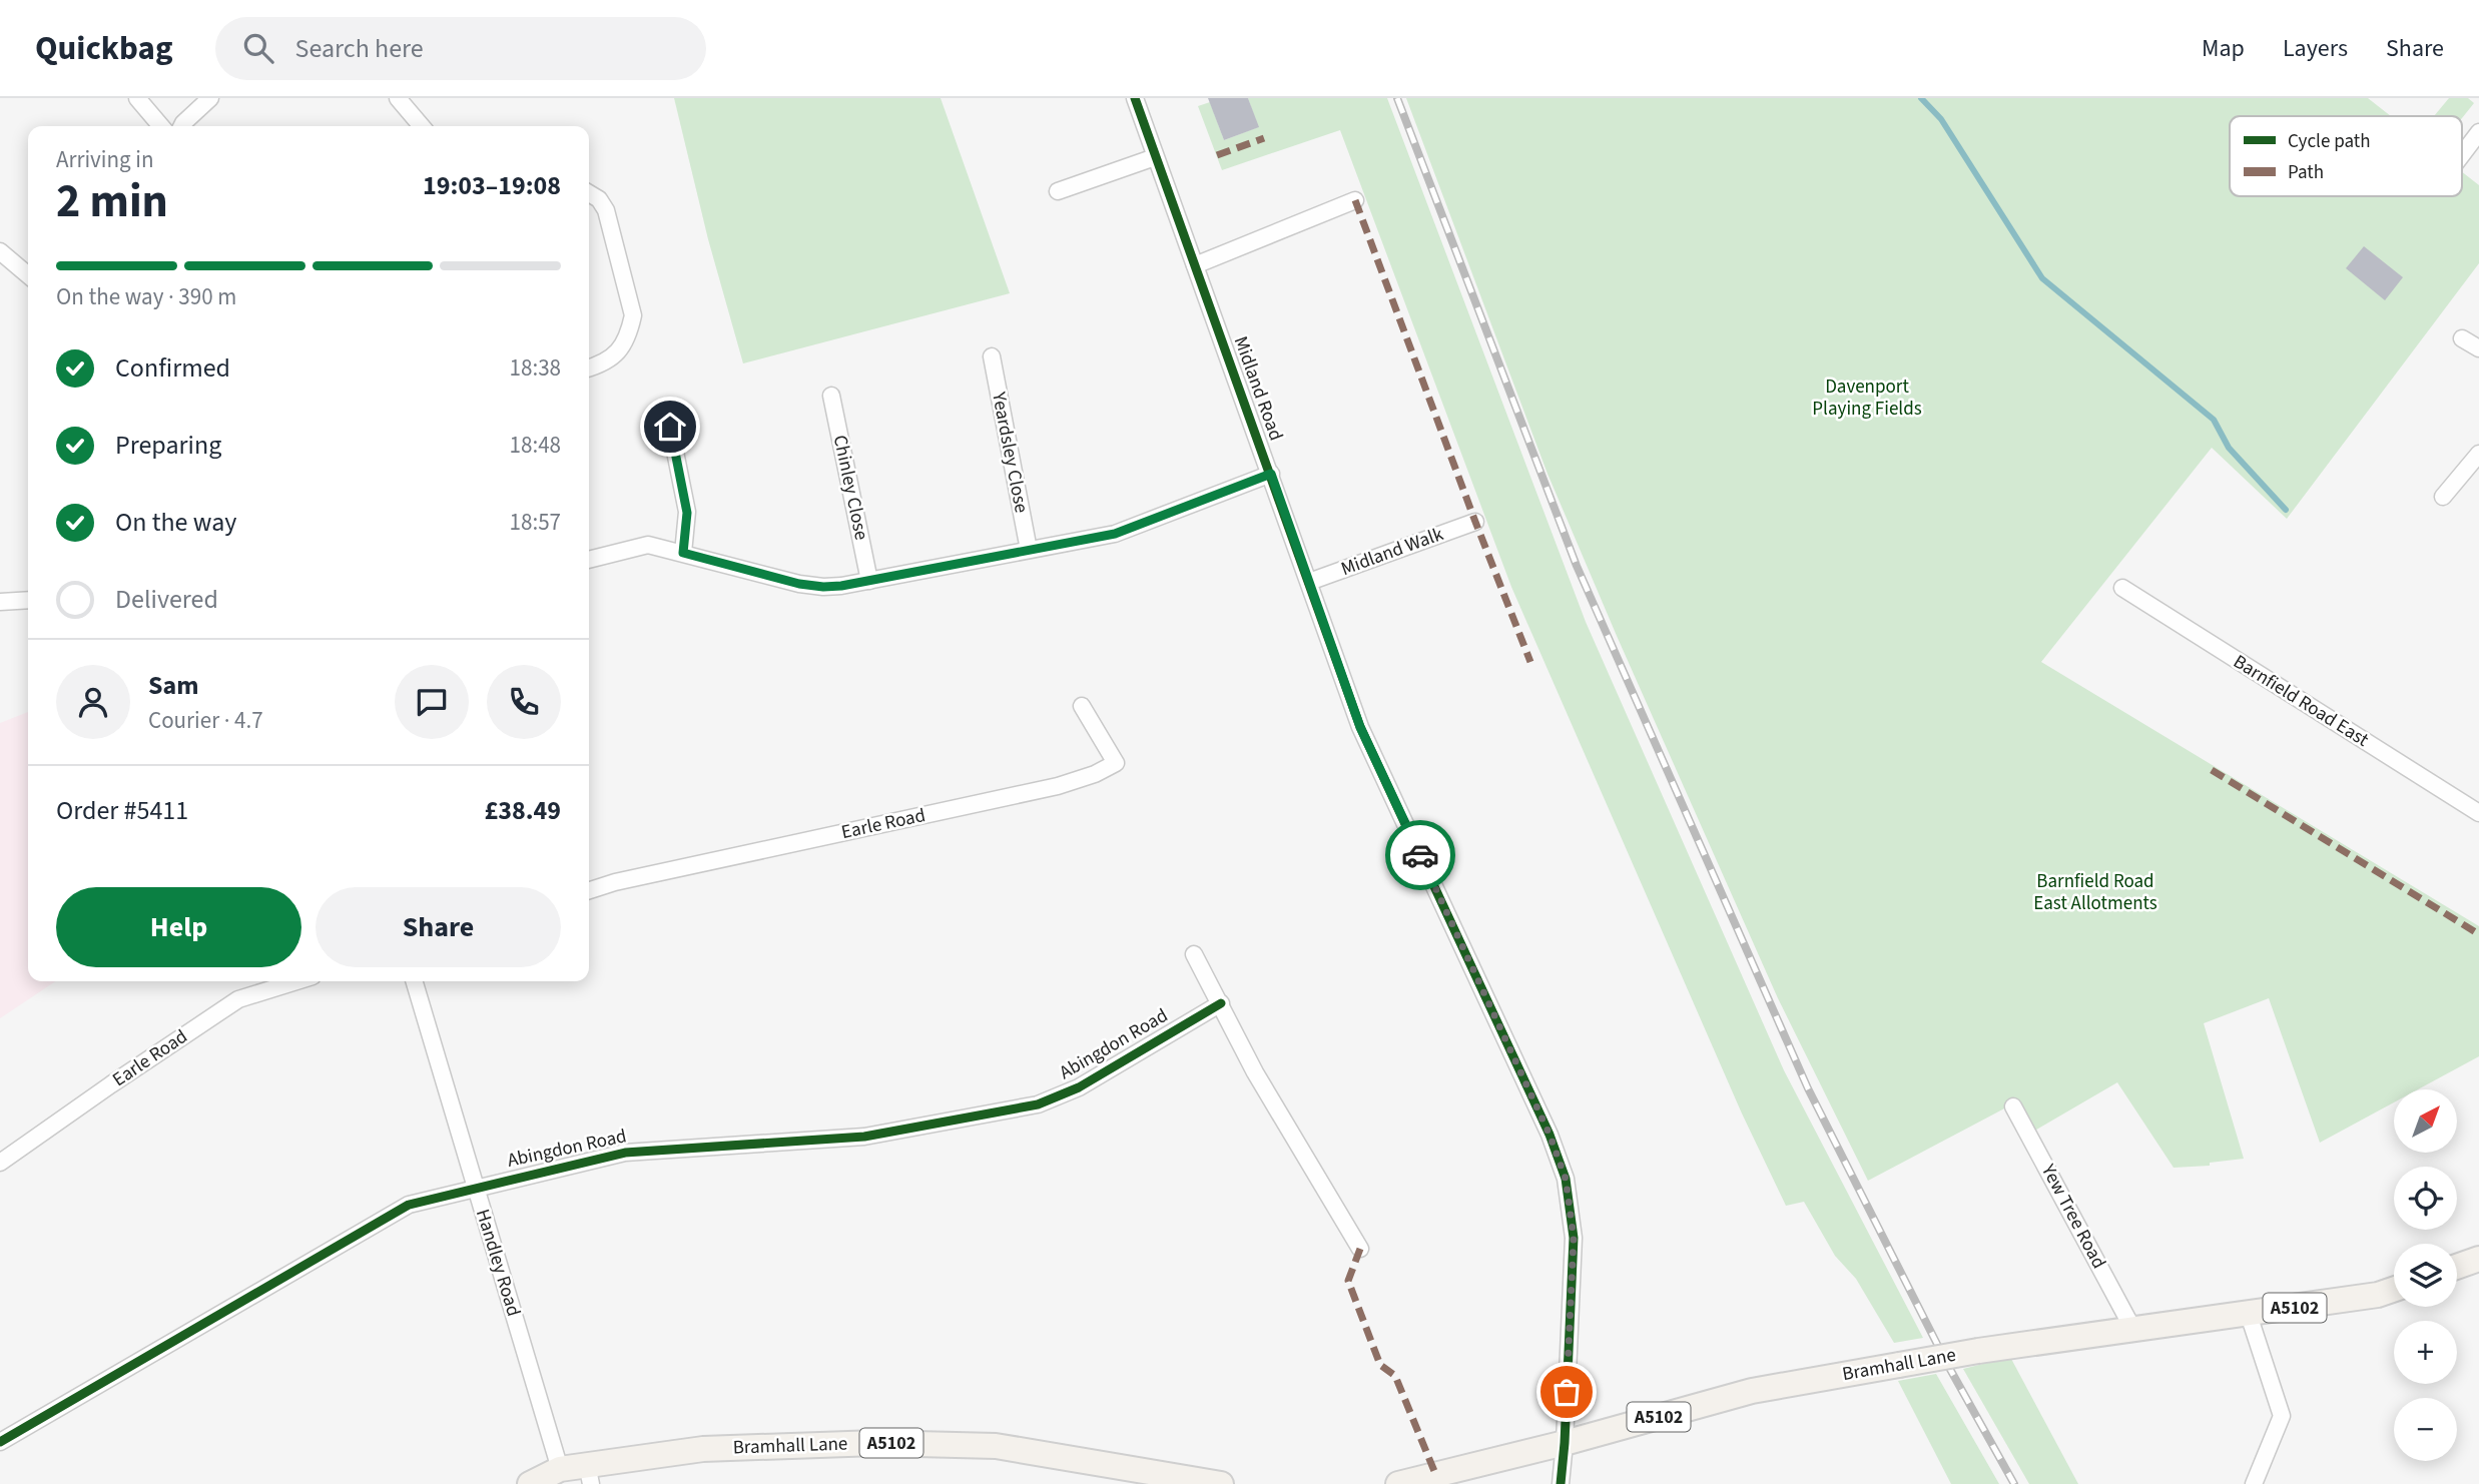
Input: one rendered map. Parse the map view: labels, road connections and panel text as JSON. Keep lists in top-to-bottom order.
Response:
{
  "streets": {
    "main road": ["A5102", "Bramhall Lane"],
    "street": [
      "Midland Road",
      "Yeardsley Close",
      "Chinley Close",
      "Midland Walk",
      "Barnfield Road East",
      "Earle Road",
      "Abingdon Road",
      "Yew Tree Road",
      "Handley Road"
    ]
  },
  "crossings": [
    ["Midland Road", "Midland Walk"],
    ["Midland Road", "Bramhall Lane"],
    ["Abingdon Road", "Handley Road"],
    ["Yew Tree Road", "Bramhall Lane"],
    ["Handley Road", "Bramhall Lane"]
  ],
  "parks": ["Davenport Playing Fields", "Barnfield Road East Allotments"],
  "legend": ["Cycle path", "Path"],
  "north": "top right",
  "page": {
    "header": "Quickbag",
    "search": "Search here",
    "nav": ["Map", "Layers", "Share"],
    "heading": ["2 min", "Arriving in", "19:03–19:08"],
    "panel": [
      "Sam",
      "Courier · 4.7",
      "Order #5411",
      "£38.49"
    ],
    "bar": "On the way · 390 m",
    "list": [
      ["Confirmed", "18:38"],
      ["Preparing", "18:48"],
      ["On the way", "18:57"],
      "Delivered"
    ],
    "buttons": ["Help", "Share"],
    "map_buttons": ["+", "−"]
  }
}
